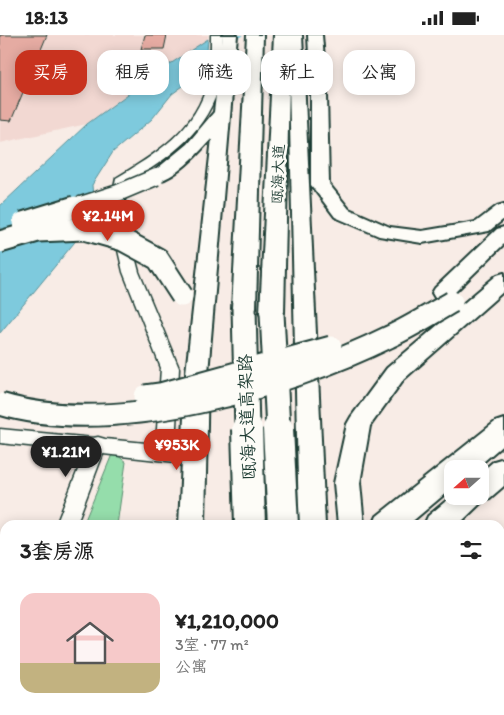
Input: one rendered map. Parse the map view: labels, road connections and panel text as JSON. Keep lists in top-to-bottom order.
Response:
{
  "streets": {
    "highway": ["瓯海大道", "瓯海大道高架路"]
  },
  "crossings": [
    ["瓯海大道", "瓯海大道高架路"]
  ],
  "north": "left",
  "page": {
    "status": "18:13",
    "chip": [
      "买房",
      "租房",
      "筛选",
      "新上",
      "公寓"
    ],
    "price": ["¥2.14M", "¥953K", "¥1.21M"],
    "heading": "3套房源",
    "list": [
      {
        "name": "¥1,210,000",
        "note": "3室 · 77 m² · 公寓"
      }
    ]
  }
}
